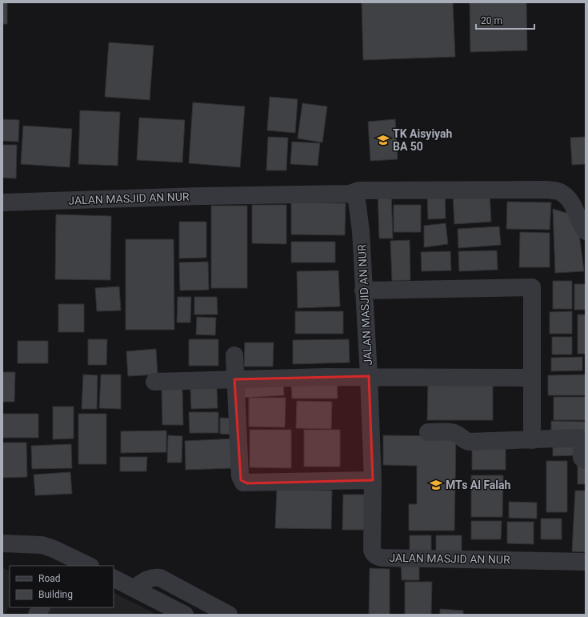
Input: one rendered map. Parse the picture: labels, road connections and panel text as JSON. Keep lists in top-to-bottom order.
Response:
{
  "streets": {
    "street": ["JALAN MASJID AN NUR"]
  },
  "places": {
    "school or university": ["TK Aisyiyah BA 50", "MTs Al Falah"]
  },
  "legend": ["Road", "Building"],
  "scale_bar": "20 m"
}
